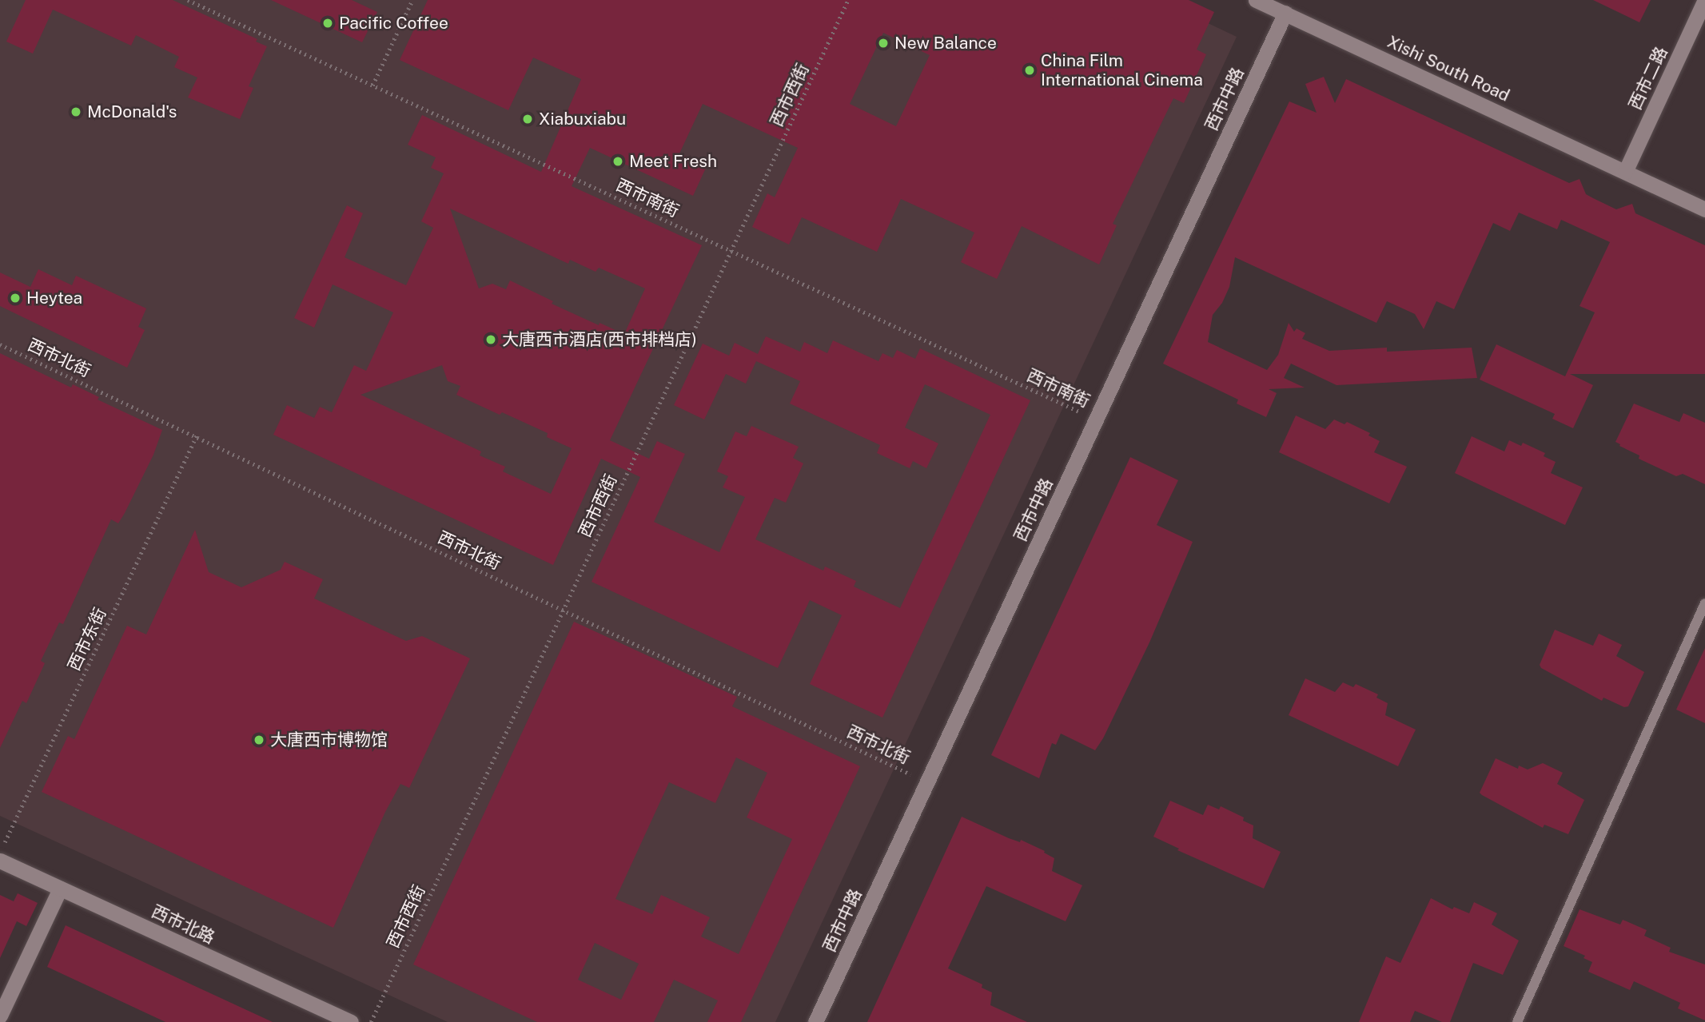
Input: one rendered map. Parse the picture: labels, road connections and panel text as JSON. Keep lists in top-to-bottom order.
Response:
{
  "streets": {
    "street": [
      "Xishi South Road",
      "西市二路",
      "西市中路",
      "西市北路"
    ],
    "path": [
      "西市西街",
      "西市南街",
      "西市北街",
      "西市东街"
    ]
  },
  "crossings": [
    ["Xishi South Road", "西市二路"],
    ["Xishi South Road", "西市中路"],
    ["西市西街", "西市南街"],
    ["西市西街", "西市北街"],
    ["西市中路", "西市南街"],
    ["西市中路", "西市北街"],
    ["西市北街", "西市东街"]
  ],
  "places": [
    "Pacific Coffee",
    "New Balance",
    "China Film International Cinema",
    "McDonald's",
    "Xiabuxiabu",
    "Meet Fresh",
    "Heytea",
    "大唐西市酒店(西市排档店)",
    "大唐西市博物馆"
  ]
}
